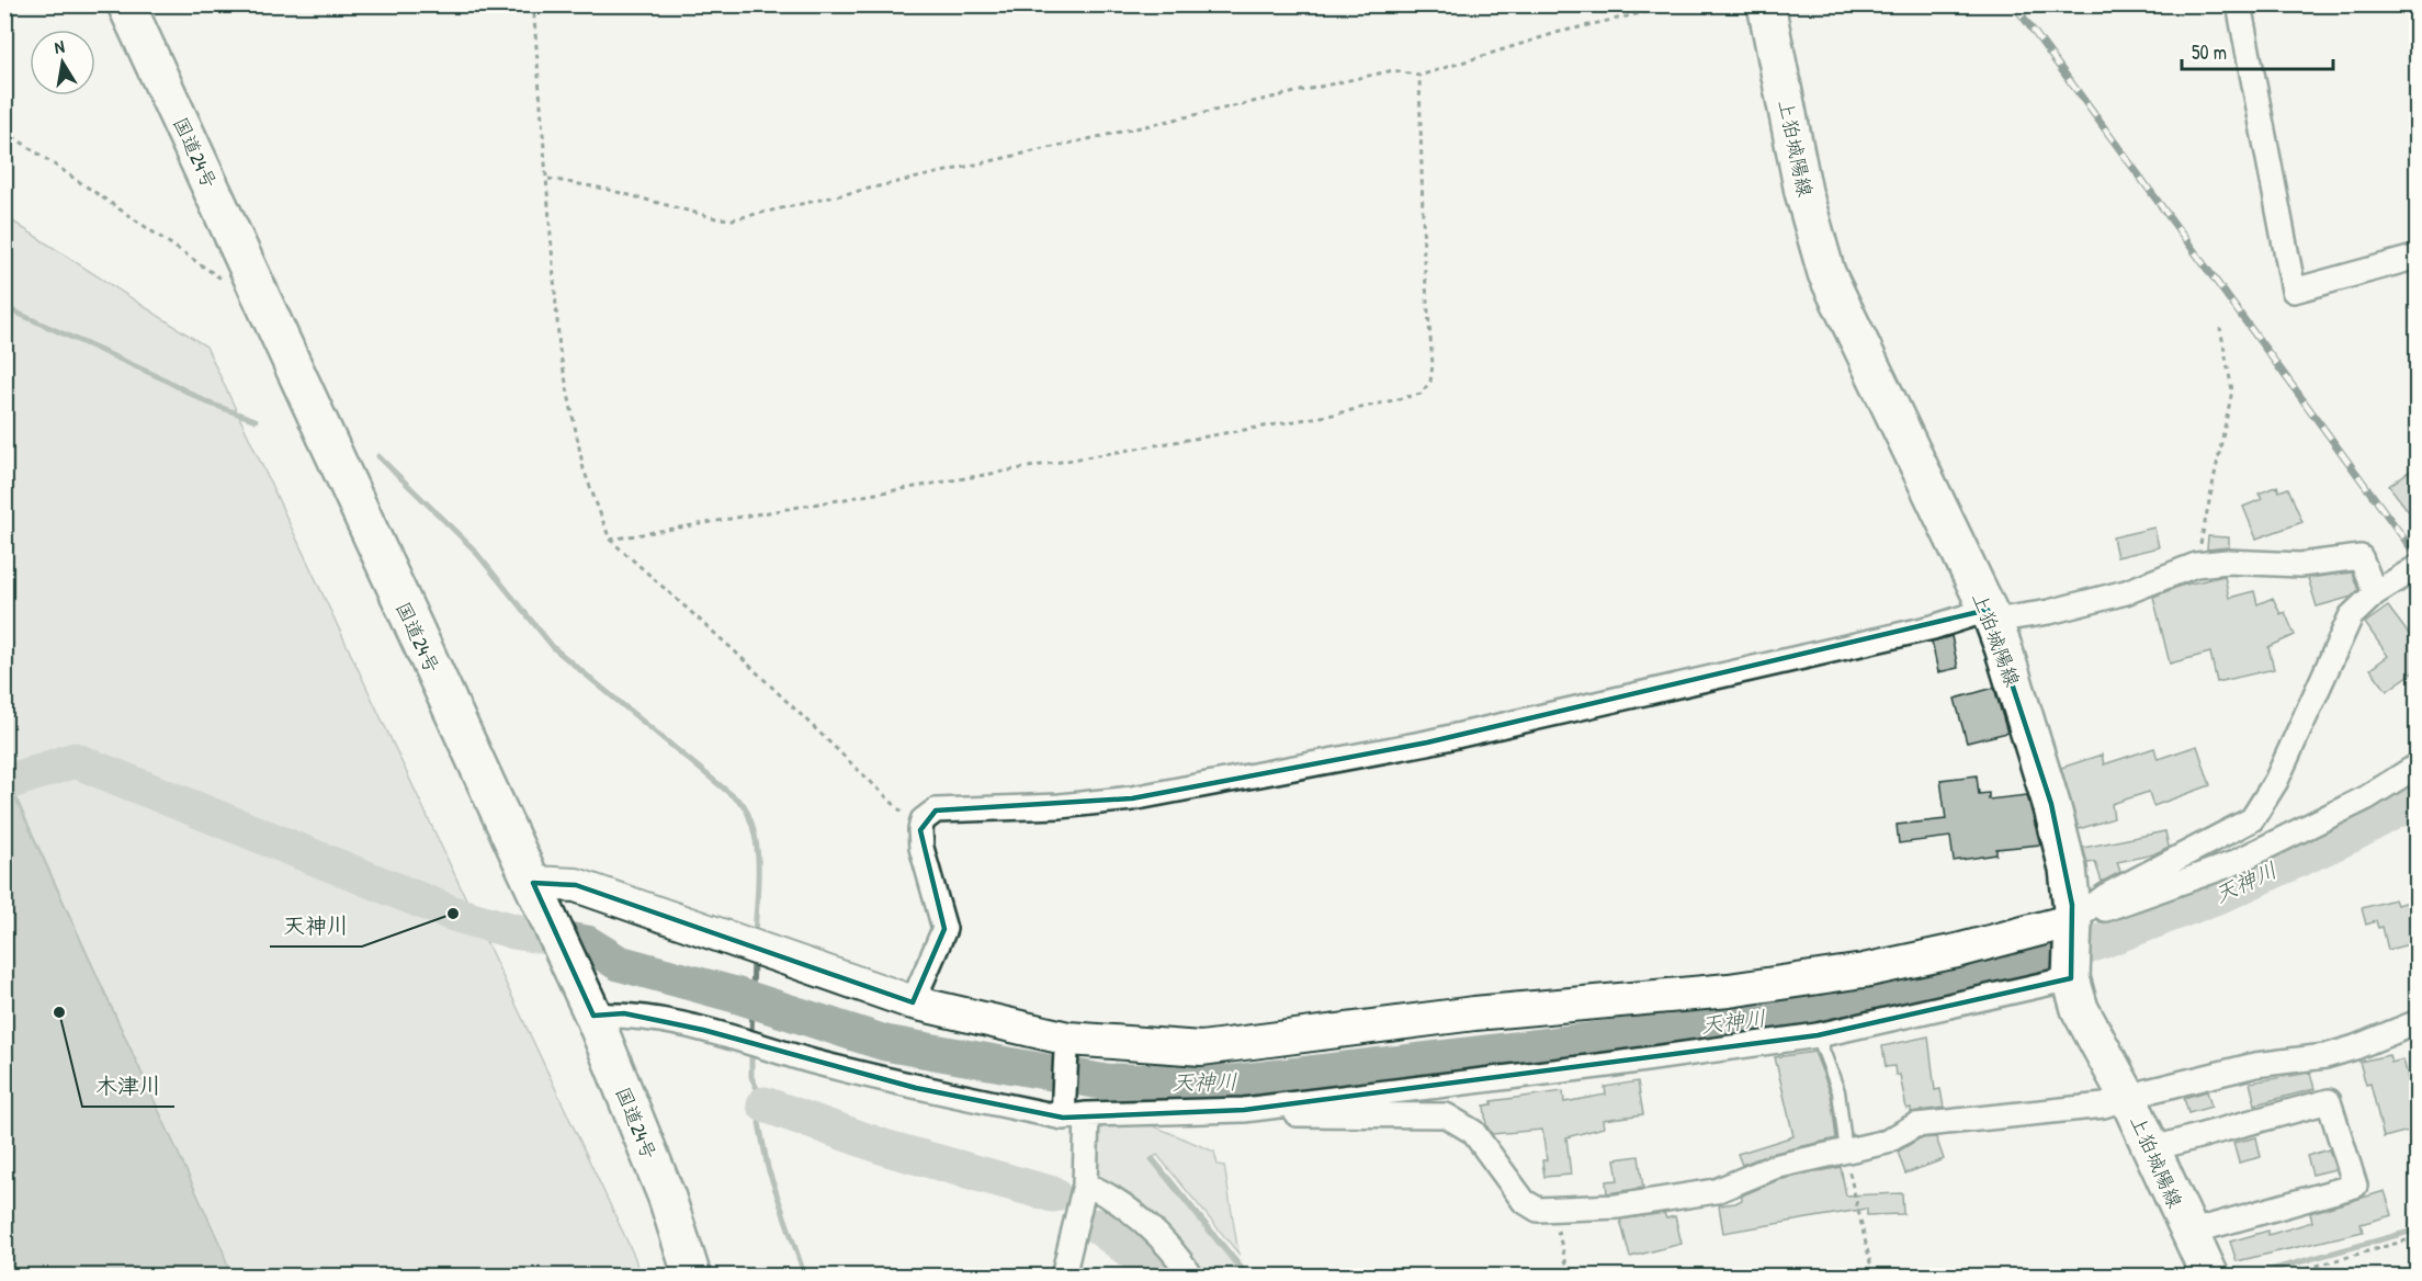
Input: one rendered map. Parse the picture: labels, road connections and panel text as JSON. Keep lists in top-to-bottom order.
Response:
{
  "streets": {
    "main road": ["上狛城陽線", "国道24号"]
  },
  "water": ["天神川"],
  "places": ["天神川", "木津川"],
  "scale_bar": "50 m",
  "north": "top"
}
